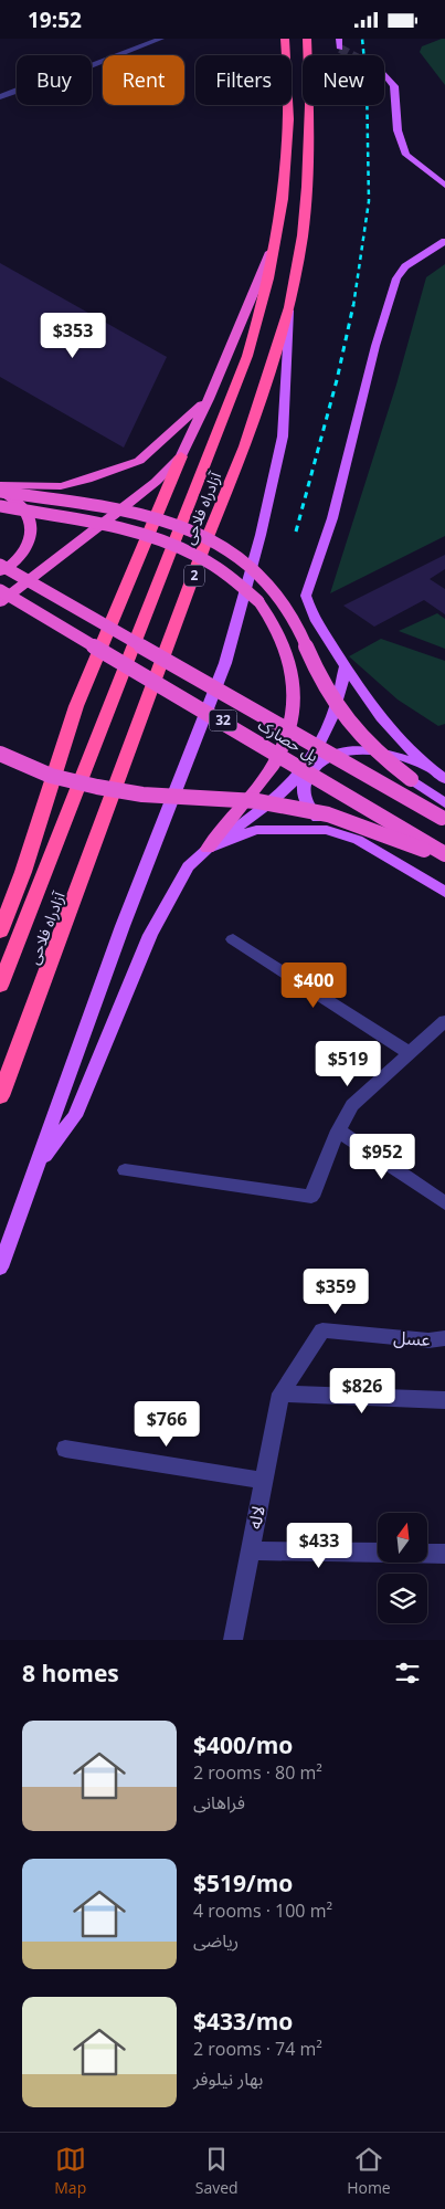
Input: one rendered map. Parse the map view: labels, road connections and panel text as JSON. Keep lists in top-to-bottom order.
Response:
{
  "streets": {
    "highway": [
      "آزادراه فلاحی",
      "2",
      "32",
      "پل حصارک"
    ],
    "street": ["عسل", "لاله"]
  },
  "crossings": [
    ["عسل", "لاله"]
  ],
  "north": "top",
  "page": {
    "status": "19:52",
    "chip": [
      "Buy",
      "Rent",
      "Filters",
      "New"
    ],
    "price": [
      "$353",
      "$400",
      "$519",
      "$952",
      "$359",
      "$826",
      "$766",
      "$433"
    ],
    "heading": "8 homes",
    "list": [
      {
        "name": "$400/mo",
        "note": "2 rooms · 80 m² · فراهانی"
      },
      {
        "name": "$519/mo",
        "note": "4 rooms · 100 m² · ریاضی"
      },
      {
        "name": "$433/mo",
        "note": "2 rooms · 74 m² · بهار نیلوفر"
      }
    ],
    "tabs": ["Map", "Saved", "Home"]
  }
}
